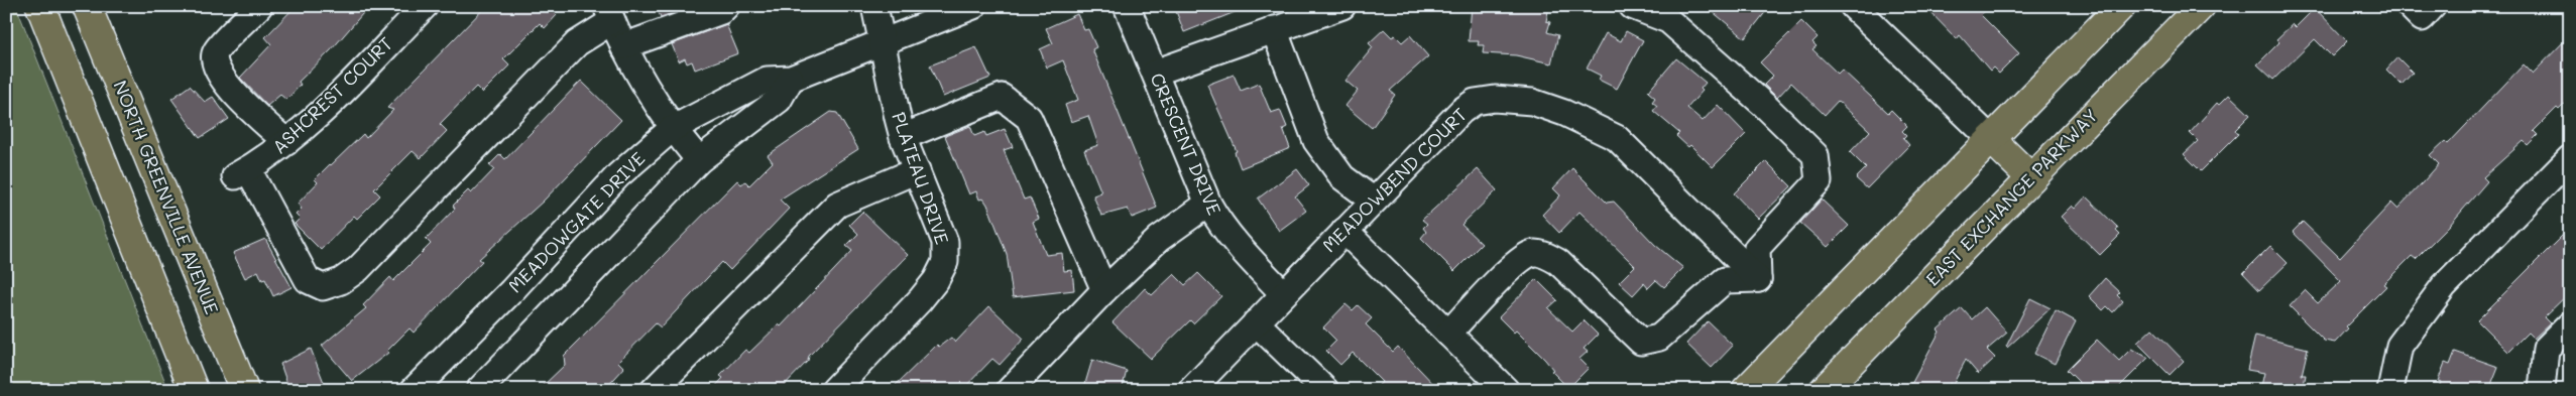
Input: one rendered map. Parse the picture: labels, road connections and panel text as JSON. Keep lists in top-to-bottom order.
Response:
{
  "streets": {
    "main road": ["NORTH GREENVILLE AVENUE", "EAST EXCHANGE PARKWAY"],
    "street": [
      "ASHCREST COURT",
      "CRESCENT DRIVE",
      "PLATEAU DRIVE",
      "MEADOWBEND COURT",
      "MEADOWGATE DRIVE"
    ]
  },
  "crossings": [
    ["CRESCENT DRIVE", "MEADOWBEND COURT"],
    ["PLATEAU DRIVE", "MEADOWGATE DRIVE"]
  ]
}
